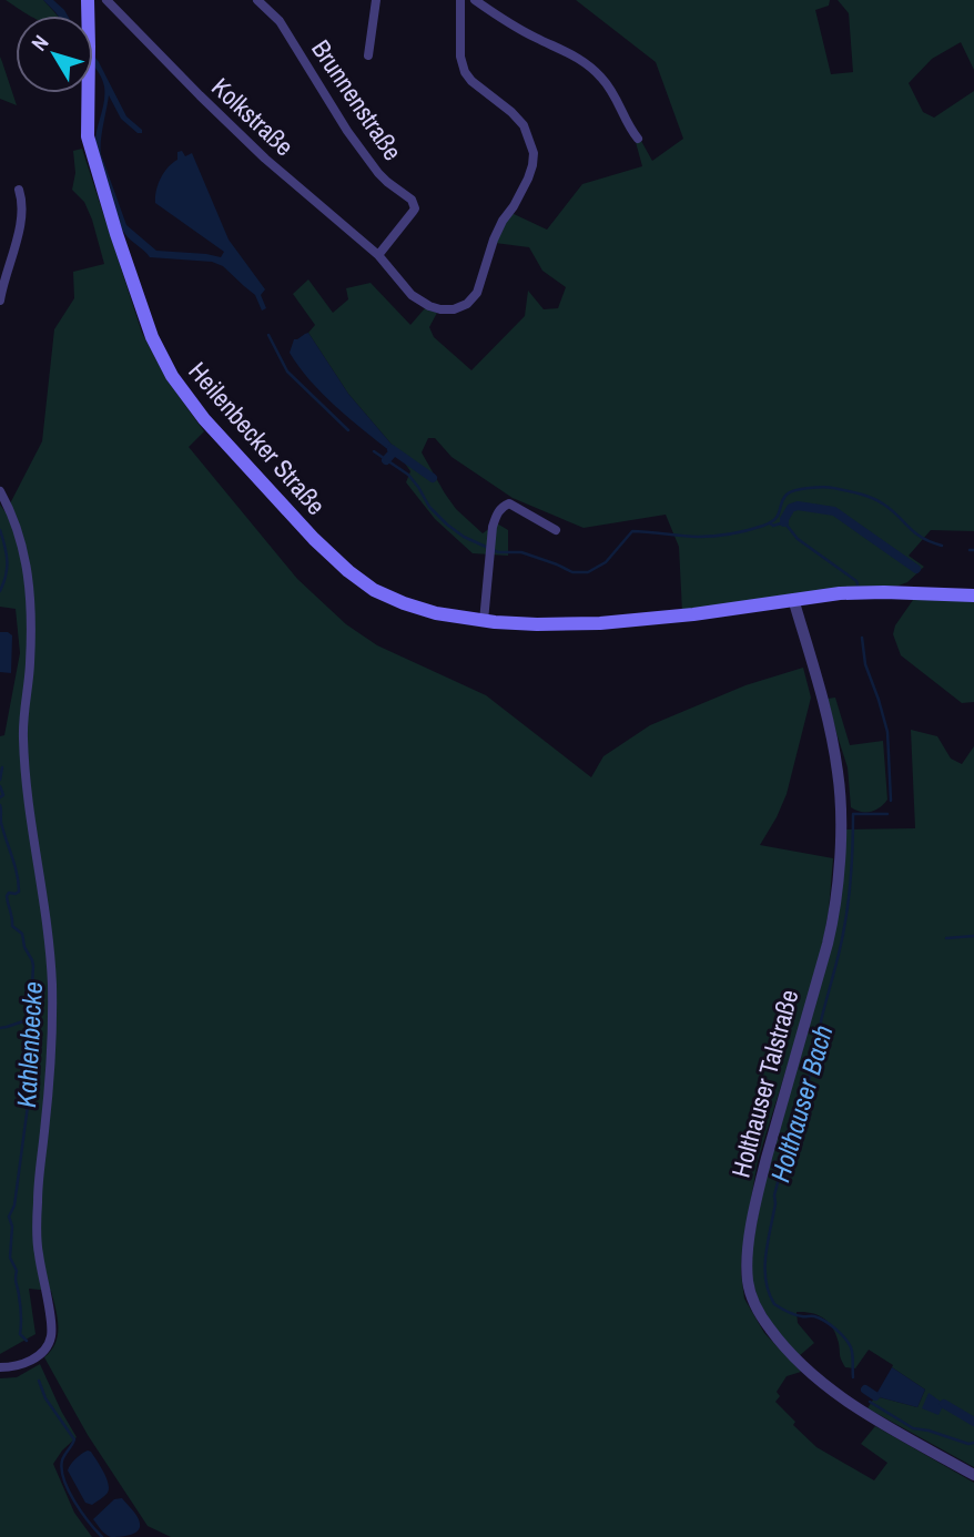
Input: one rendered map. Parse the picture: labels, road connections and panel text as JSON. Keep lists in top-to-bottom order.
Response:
{
  "streets": {
    "main road": ["Heilenbecker Straße"],
    "street": ["Brunnenstraße", "Kolkstraße", "Holthauser Talstraße"]
  },
  "crossings": [
    ["Brunnenstraße", "Kolkstraße"],
    ["Heilenbecker Straße", "Holthauser Talstraße"]
  ],
  "water": ["Kahlenbecke", "Holthauser Bach"],
  "north": "top left"
}
